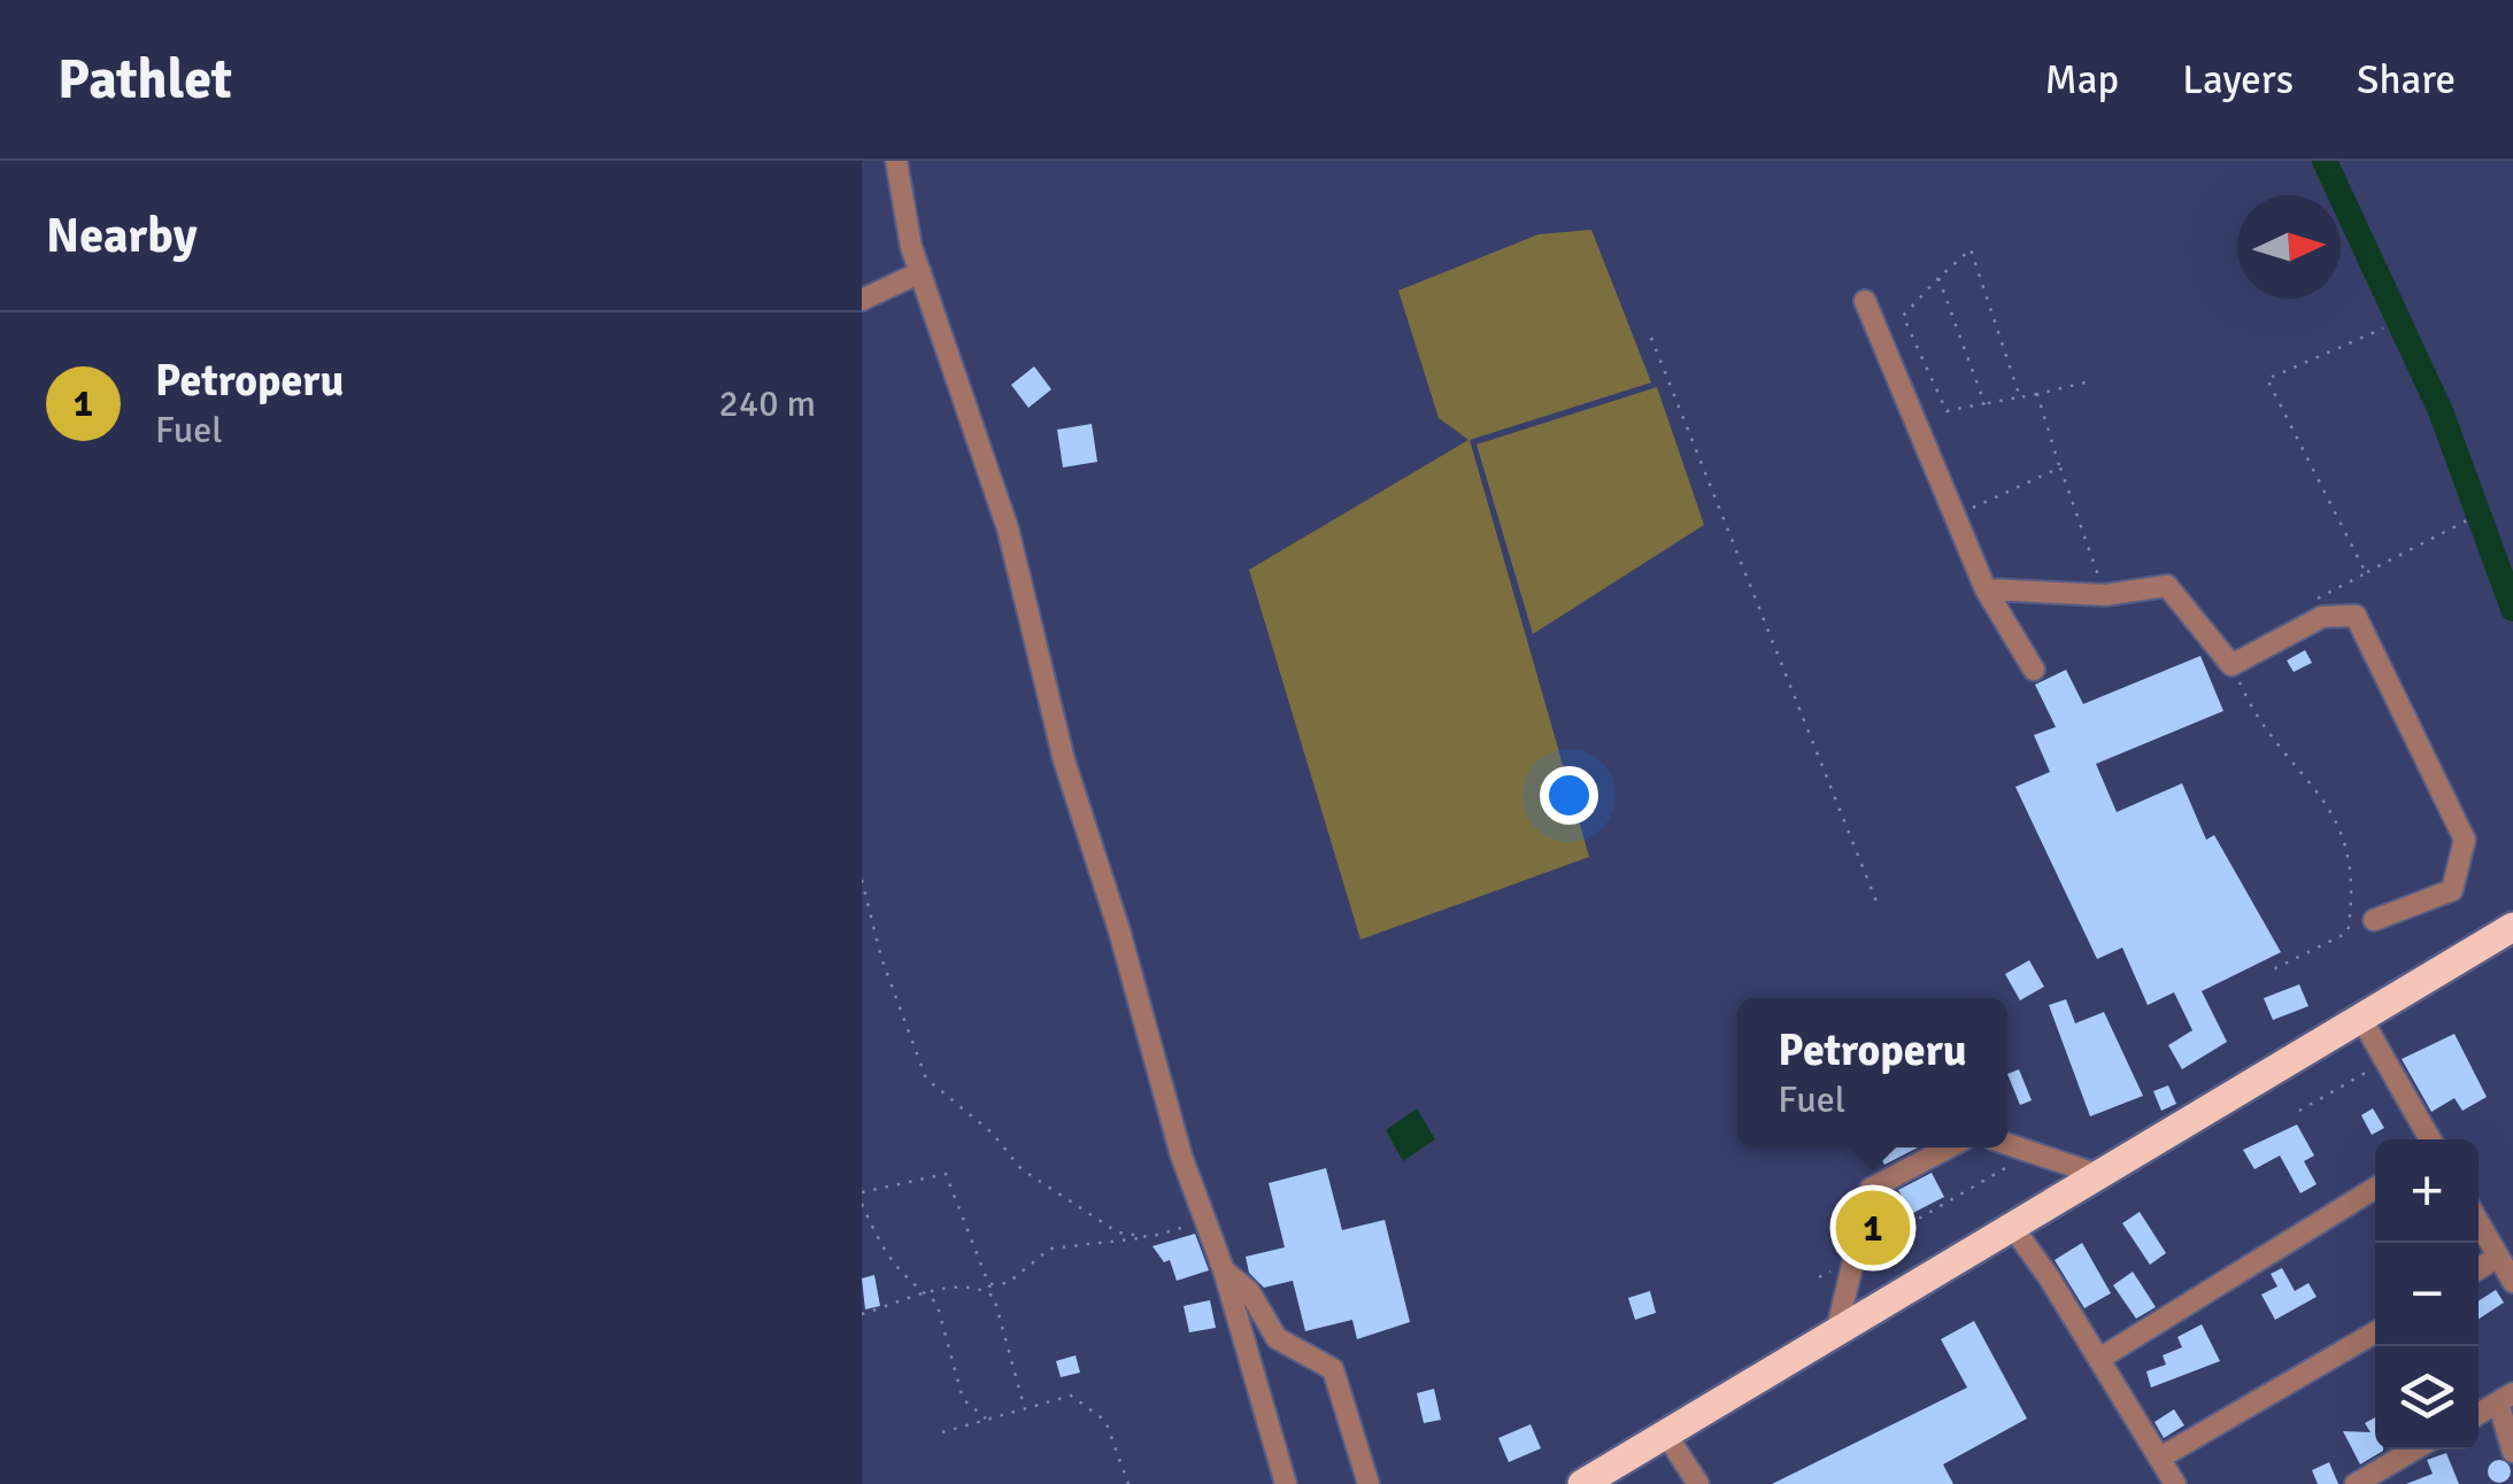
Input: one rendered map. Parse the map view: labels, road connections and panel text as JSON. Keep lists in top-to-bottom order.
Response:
{
  "north": "right",
  "page": {
    "header": "Pathlet",
    "nav": ["Map", "Layers", "Share"],
    "heading": "Nearby",
    "list": [
      {
        "mark": "1",
        "name": "Petroperu",
        "note": "Fuel",
        "value": "240 m"
      }
    ],
    "popup": ["Petroperu", "Fuel"],
    "map_buttons": ["+", "−"],
    "pins": "1"
  }
}
